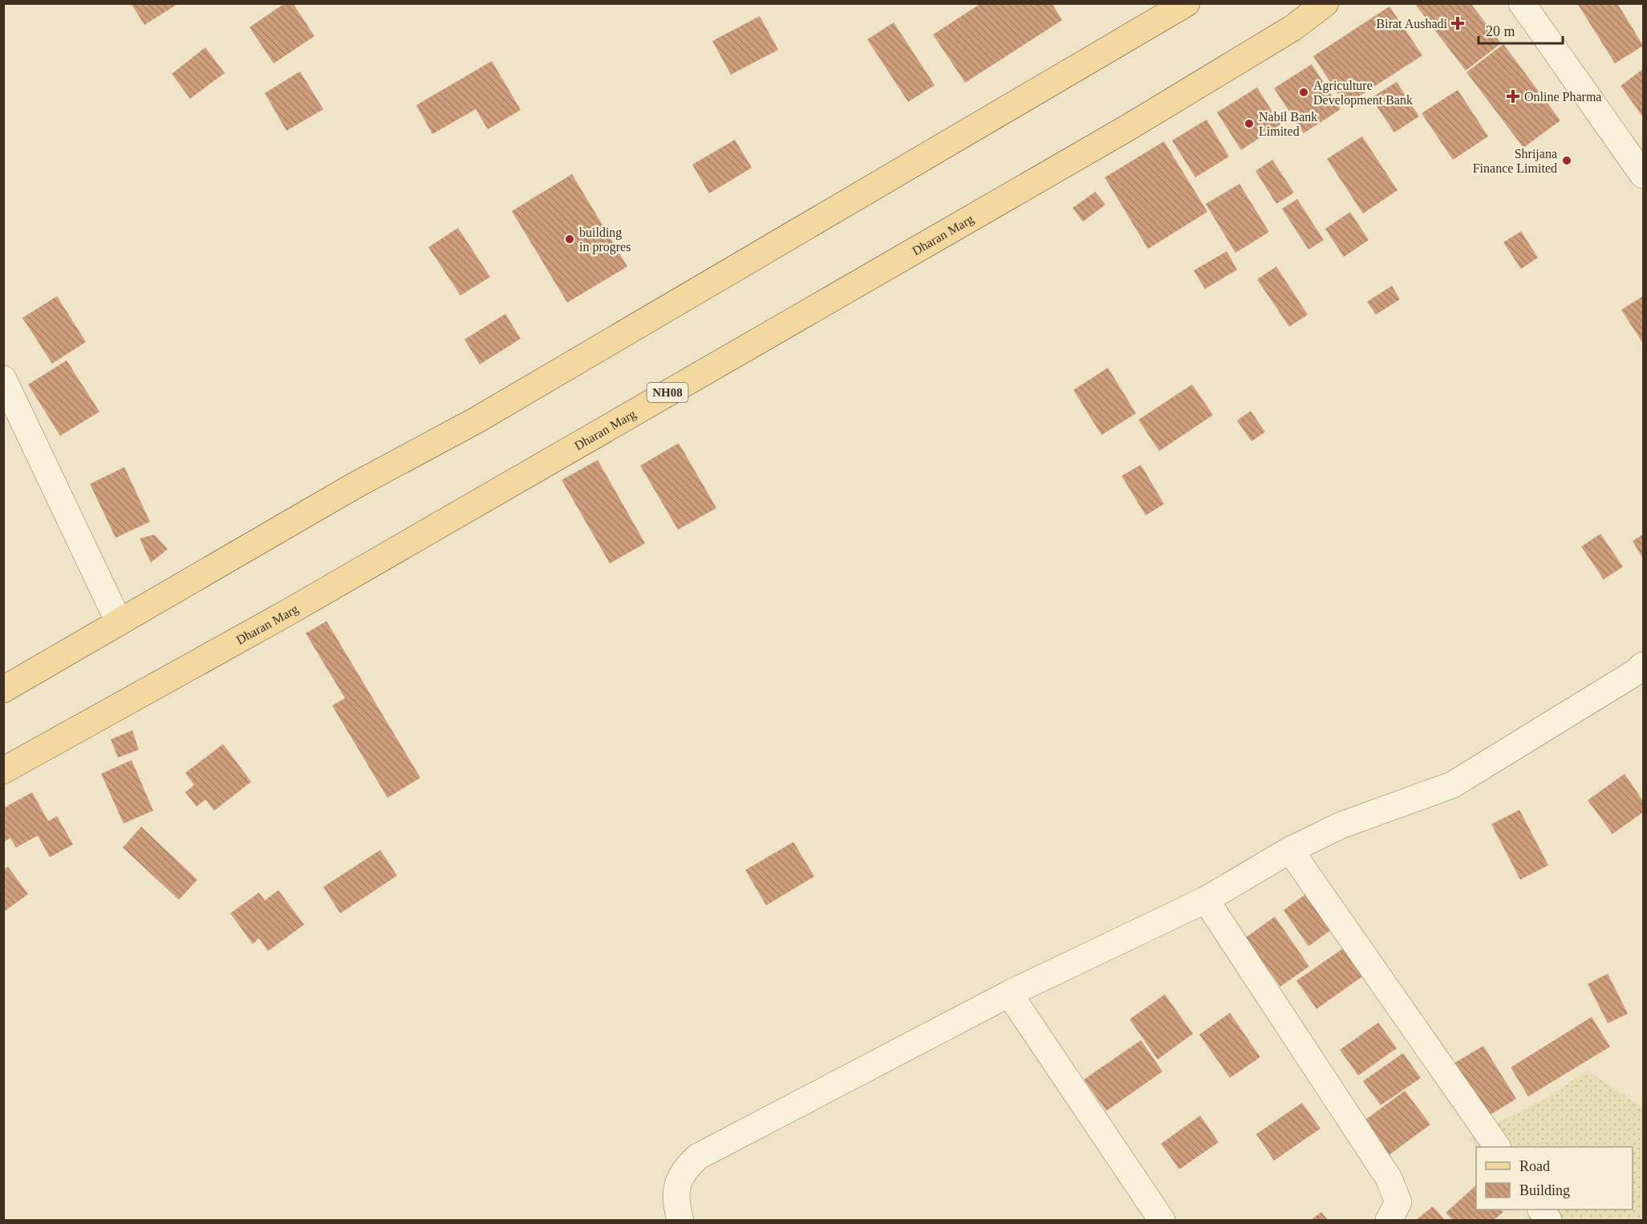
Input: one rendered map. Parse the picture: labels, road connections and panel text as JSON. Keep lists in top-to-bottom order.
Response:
{
  "streets": {
    "main road": ["Dharan Marg", "NH08"]
  },
  "places": {
    "health": ["Birat Aushadi", "Online Pharma"],
    "other": [
      "Agriculture Development Bank",
      "Nabil Bank Limited",
      "Shrijana Finance Limited",
      "building in progres"
    ]
  },
  "legend": ["Road", "Building"],
  "scale_bar": "20 m"
}
